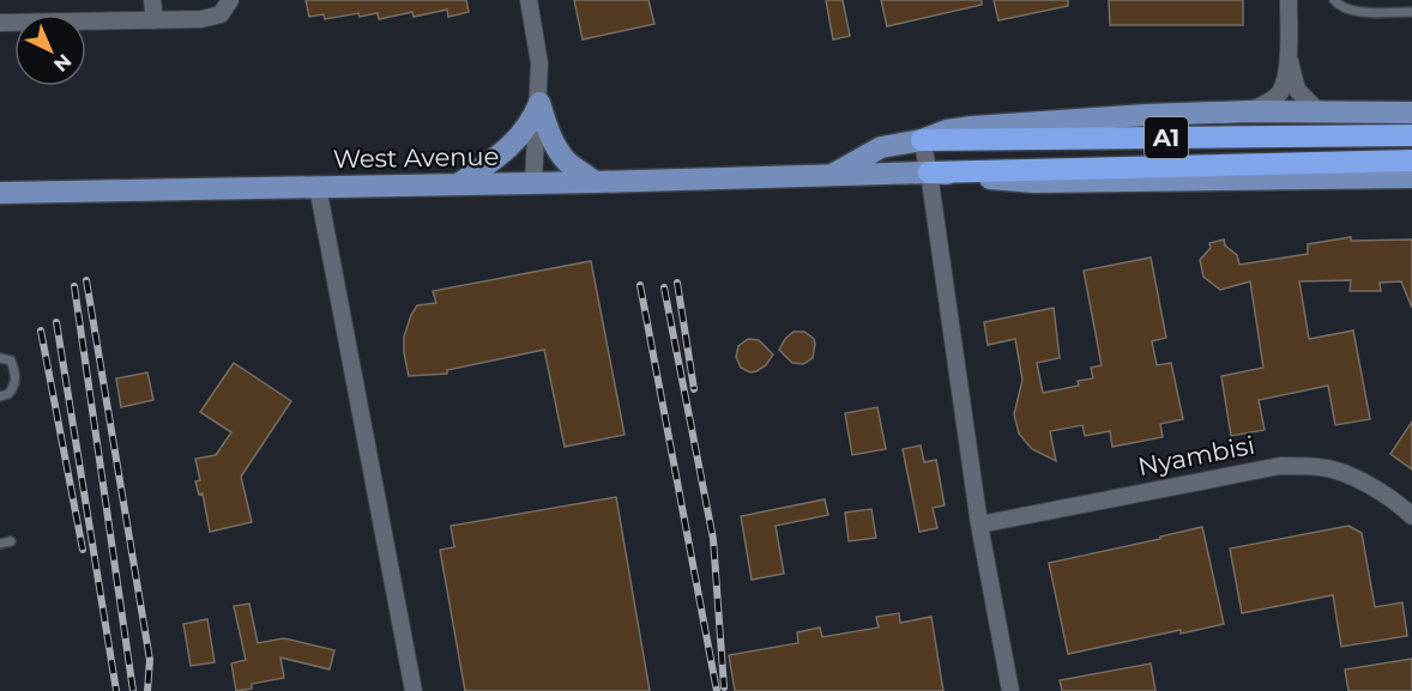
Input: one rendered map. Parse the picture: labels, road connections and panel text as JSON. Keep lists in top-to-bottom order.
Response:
{
  "streets": {
    "highway": ["A1"],
    "main road": ["West Avenue"],
    "street": ["Nyambisi"]
  },
  "crossings": [
    ["A1", "West Avenue"]
  ],
  "north": "bottom right"
}
